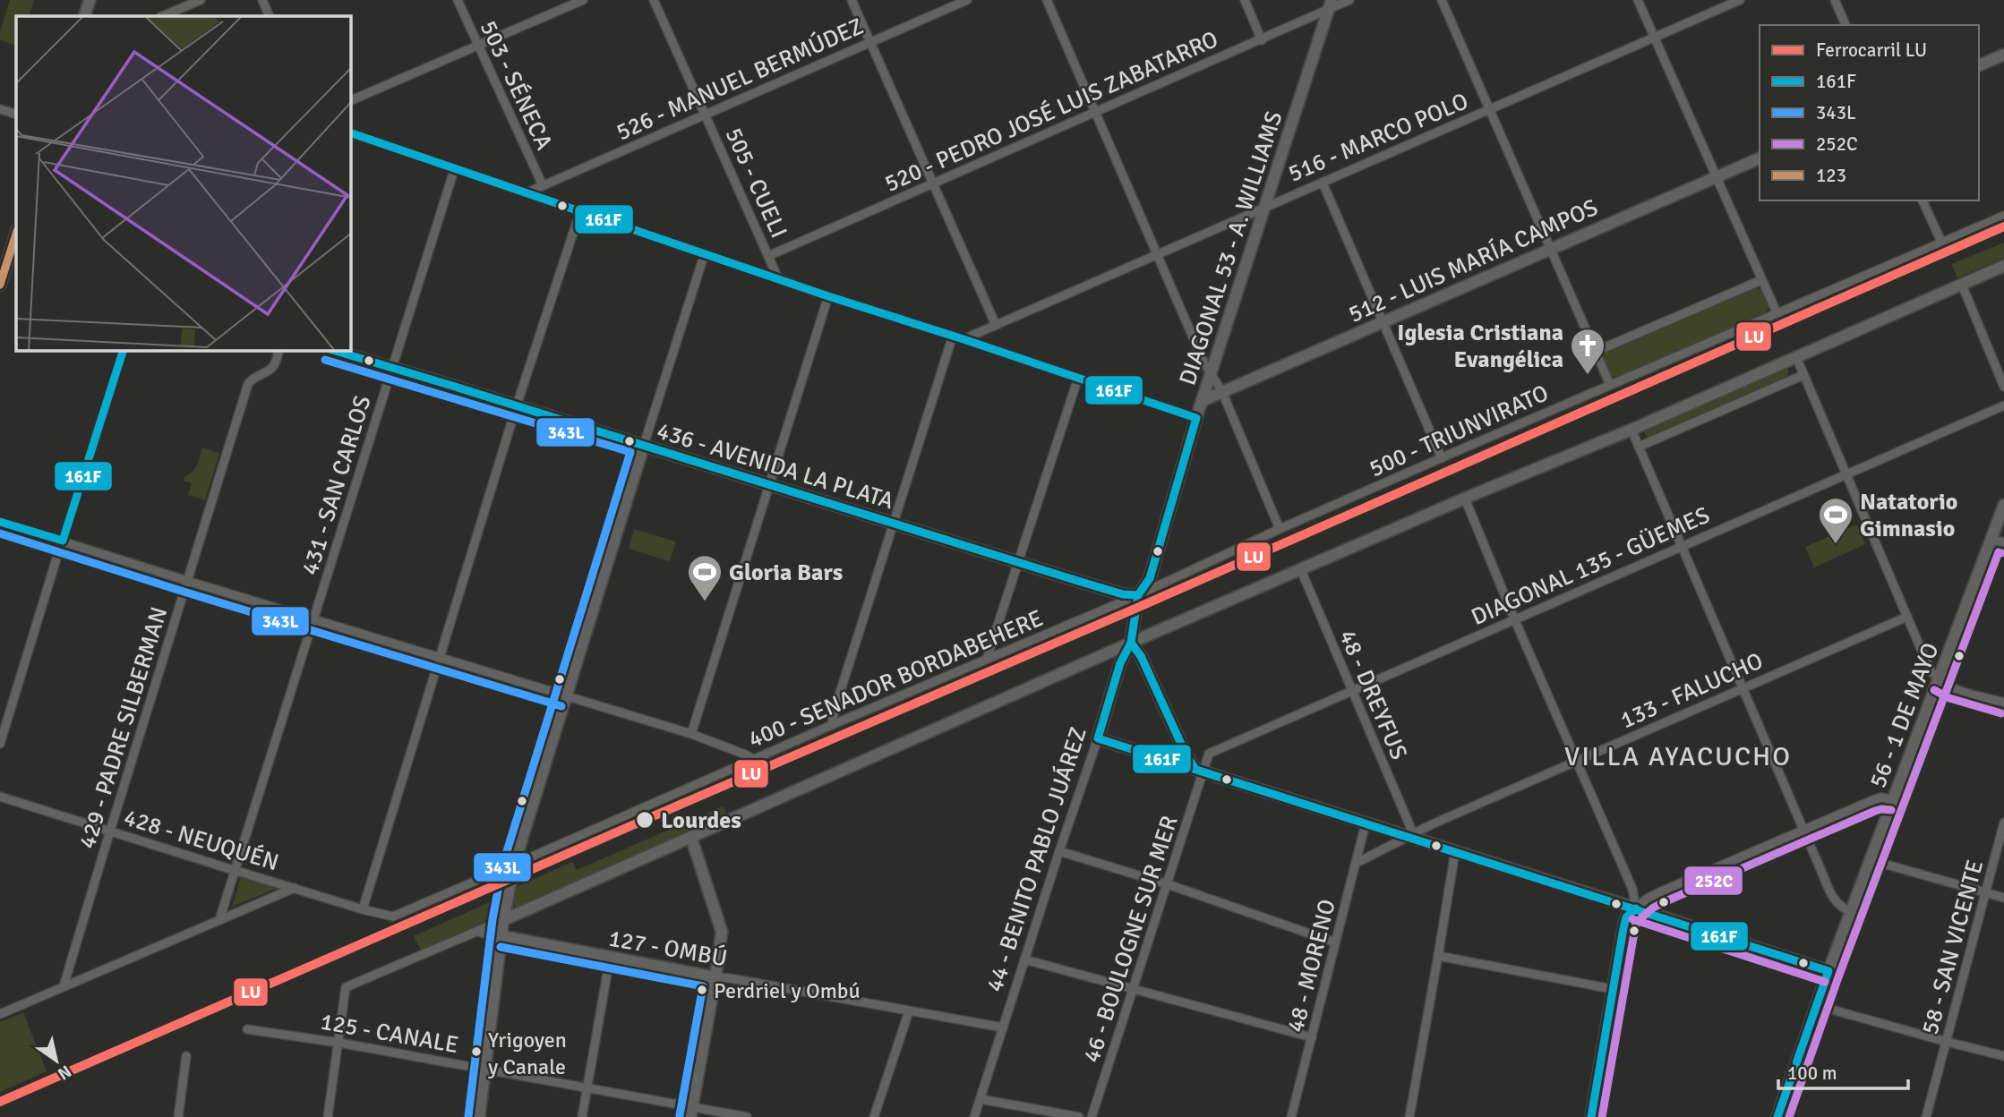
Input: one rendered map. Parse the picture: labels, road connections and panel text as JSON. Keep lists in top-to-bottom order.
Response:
{
  "streets": {
    "street": [
      "526 - MANUEL BERMÚDEZ",
      "503 - SÉNECA",
      "520 - PEDRO JOSÉ LUIS ZABATARRO",
      "516 - MARCO POLO",
      "505 - CUELI",
      "DIAGONAL 53 - A. WILLIAMS",
      "512 - LUIS MARÍA CAMPOS",
      "500 - TRIUNVIRATO",
      "436 - AVENIDA LA PLATA",
      "431 - SAN CARLOS",
      "DIAGONAL 135 - GÜEMES",
      "400 - SENADOR BORDABEHERE",
      "133 - FALUCHO",
      "48 - DREYFUS",
      "56 - 1 DE MAYO",
      "429 - PADRE SILBERMAN",
      "428 - NEUQUÉN",
      "44 - BENITO PABLO JUÁREZ",
      "46 - BOULOGNE SUR MER",
      "58 - SAN VICENTE",
      "127 - OMBÚ",
      "48 - MORENO",
      "125 - CANALE"
    ]
  },
  "crossings": [
    ["526 - MANUEL BERMÚDEZ", "503 - SÉNECA"],
    ["526 - MANUEL BERMÚDEZ", "505 - CUELI"],
    ["520 - PEDRO JOSÉ LUIS ZABATARRO", "505 - CUELI"],
    ["520 - PEDRO JOSÉ LUIS ZABATARRO", "DIAGONAL 53 - A. WILLIAMS"],
    ["516 - MARCO POLO", "DIAGONAL 53 - A. WILLIAMS"],
    ["DIAGONAL 53 - A. WILLIAMS", "512 - LUIS MARÍA CAMPOS"],
    ["DIAGONAL 53 - A. WILLIAMS", "500 - TRIUNVIRATO"],
    ["DIAGONAL 53 - A. WILLIAMS", "436 - AVENIDA LA PLATA"],
    ["DIAGONAL 53 - A. WILLIAMS", "400 - SENADOR BORDABEHERE"],
    ["DIAGONAL 53 - A. WILLIAMS", "44 - BENITO PABLO JUÁREZ"],
    ["500 - TRIUNVIRATO", "436 - AVENIDA LA PLATA"],
    ["500 - TRIUNVIRATO", "400 - SENADOR BORDABEHERE"],
    ["436 - AVENIDA LA PLATA", "431 - SAN CARLOS"],
    ["436 - AVENIDA LA PLATA", "400 - SENADOR BORDABEHERE"],
    ["431 - SAN CARLOS", "428 - NEUQUÉN"],
    ["DIAGONAL 135 - GÜEMES", "48 - DREYFUS"],
    ["DIAGONAL 135 - GÜEMES", "46 - BOULOGNE SUR MER"],
    ["400 - SENADOR BORDABEHERE", "428 - NEUQUÉN"],
    ["133 - FALUCHO", "48 - DREYFUS"],
    ["133 - FALUCHO", "48 - MORENO"],
    ["429 - PADRE SILBERMAN", "428 - NEUQUÉN"],
    ["44 - BENITO PABLO JUÁREZ", "127 - OMBÚ"]
  ],
  "districts": ["VILLA AYACUCHO"],
  "places": {
    "church": ["Iglesia Cristiana Evangélica"],
    "sports": ["Natatorio Gimnasio", "Gloria Bars"],
    "other": ["Lourdes", "Perdriel y Ombú", "Yrigoyen y Canale"]
  },
  "lines": [
    "transit line 161F",
    "rail line LU",
    "transit line 123",
    "transit line 343L",
    "transit line 252C"
  ],
  "legend": [
    "Ferrocarril LU",
    "161F",
    "343L",
    "252C",
    "123"
  ],
  "scale_bar": "100 m",
  "north": "bottom right"
}
